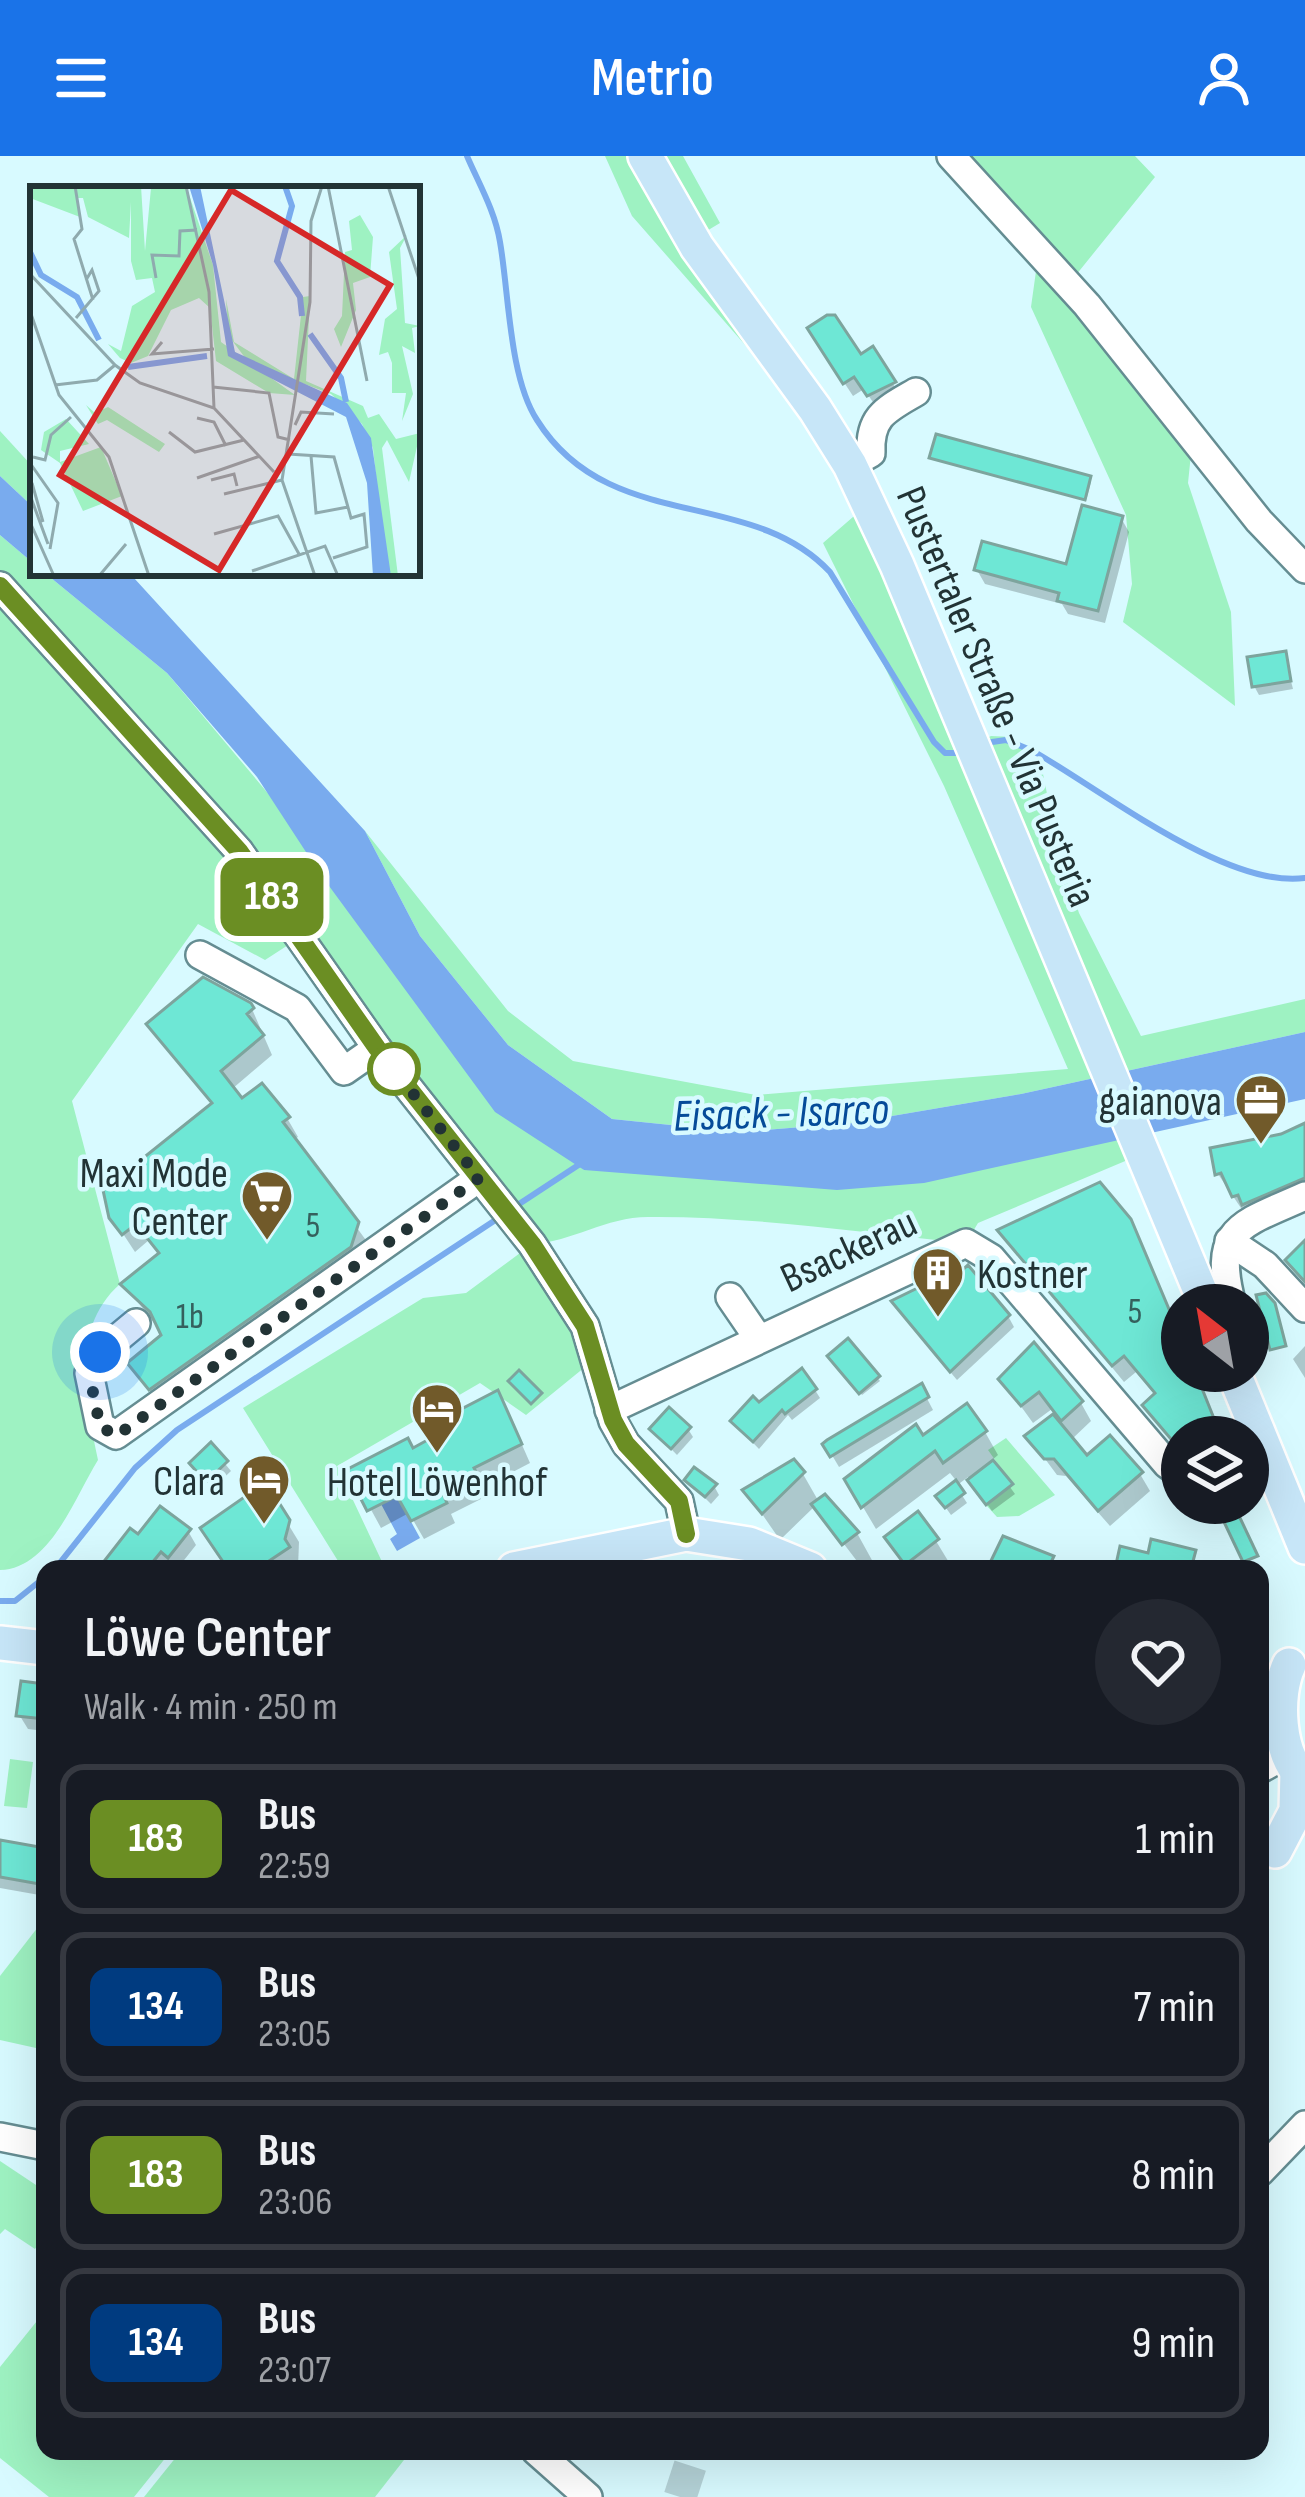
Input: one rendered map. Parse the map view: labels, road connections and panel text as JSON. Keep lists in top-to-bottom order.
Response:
{
  "streets": {
    "main road": ["Pustertaler Straße - Via Pusteria"],
    "street": ["Bsackerau"]
  },
  "water": ["Eisack - Isarco"],
  "places": {
    "office": ["gaianova"],
    "supermarket": ["Maxi Mode Center"],
    "building": ["Kostner"],
    "hotel": ["Hotel Löwenhof", "Clara"]
  },
  "lines": ["bus line 183"],
  "house_numbers": ["5", "5", "1b"],
  "north": "top left",
  "page": {
    "header": "Metrio",
    "on_map": "183",
    "heading": ["Löwe Center", "Walk · 4 min · 250 m"],
    "list": [
      {
        "mark": "183",
        "name": "Bus",
        "note": "22:59",
        "value": "1 min"
      },
      {
        "mark": "134",
        "name": "Bus",
        "note": "23:05",
        "value": "7 min"
      },
      {
        "mark": "183",
        "name": "Bus",
        "note": "23:06",
        "value": "8 min"
      },
      {
        "mark": "134",
        "name": "Bus",
        "note": "23:07",
        "value": "9 min"
      }
    ]
  }
}
